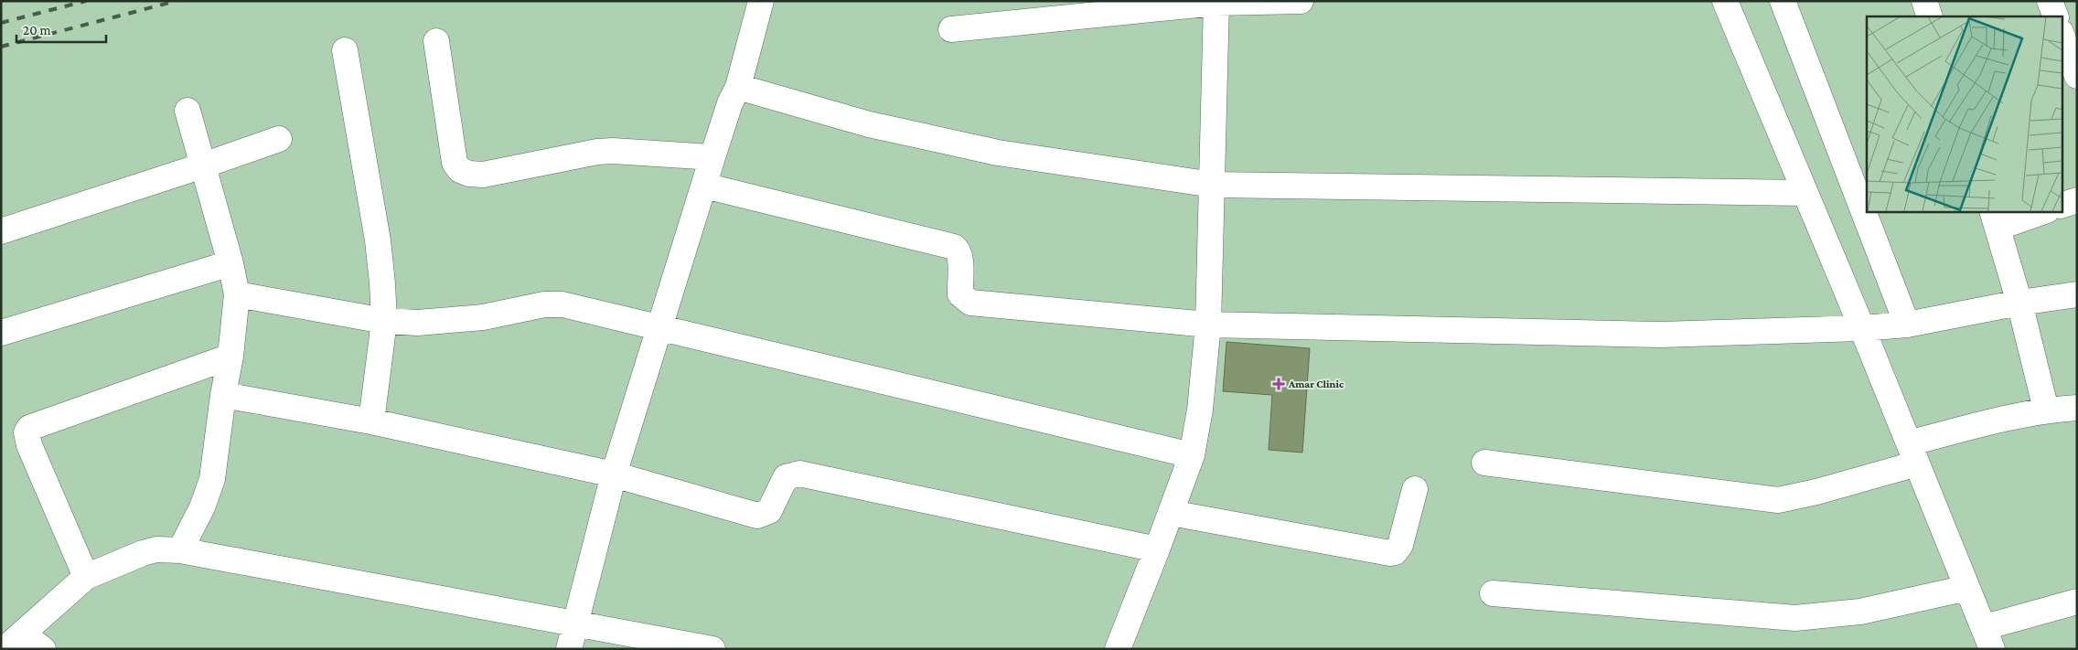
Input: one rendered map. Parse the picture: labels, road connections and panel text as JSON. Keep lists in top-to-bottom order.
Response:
{
  "places": {
    "health": ["Amar Clinic"]
  },
  "scale_bar": "20 m"
}
